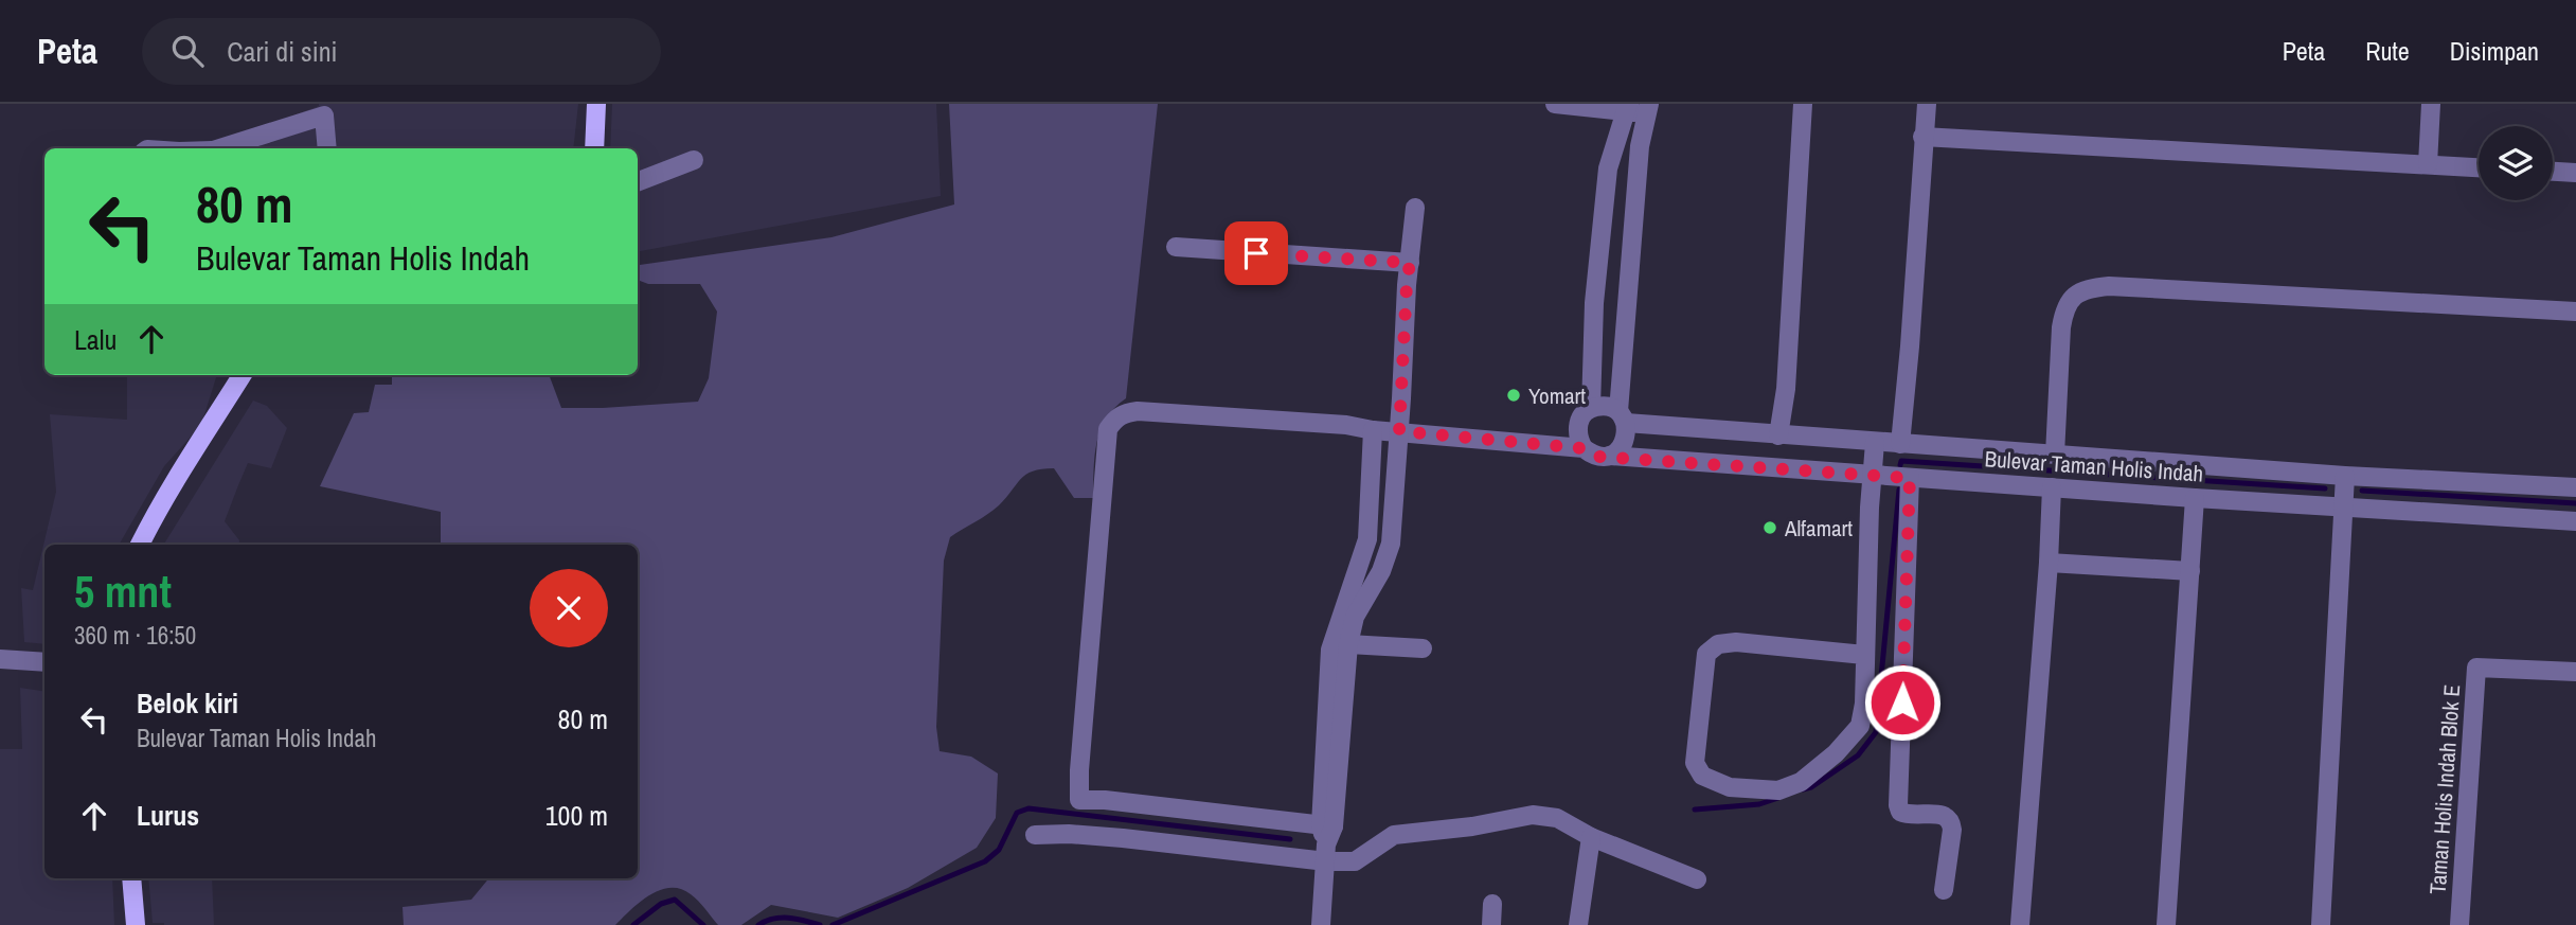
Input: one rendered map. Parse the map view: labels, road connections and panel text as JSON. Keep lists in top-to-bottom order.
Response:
{
  "streets": {
    "street": ["Bulevar Taman Holis Indah", "Taman Holis Indah Blok E"]
  },
  "places": ["Yomart", "Alfamart"],
  "page": {
    "header": "Peta",
    "search": "Cari di sini",
    "nav": ["Peta", "Rute", "Disimpan"],
    "turn": ["80 m", "Bulevar Taman Holis Indah"],
    "then": "Lalu",
    "heading": ["5 mnt", "360 m · 16:50"],
    "list": [
      {
        "name": "Belok kiri",
        "note": "Bulevar Taman Holis Indah",
        "value": "80 m"
      },
      {
        "name": "Lurus",
        "value": "100 m"
      }
    ]
  }
}
